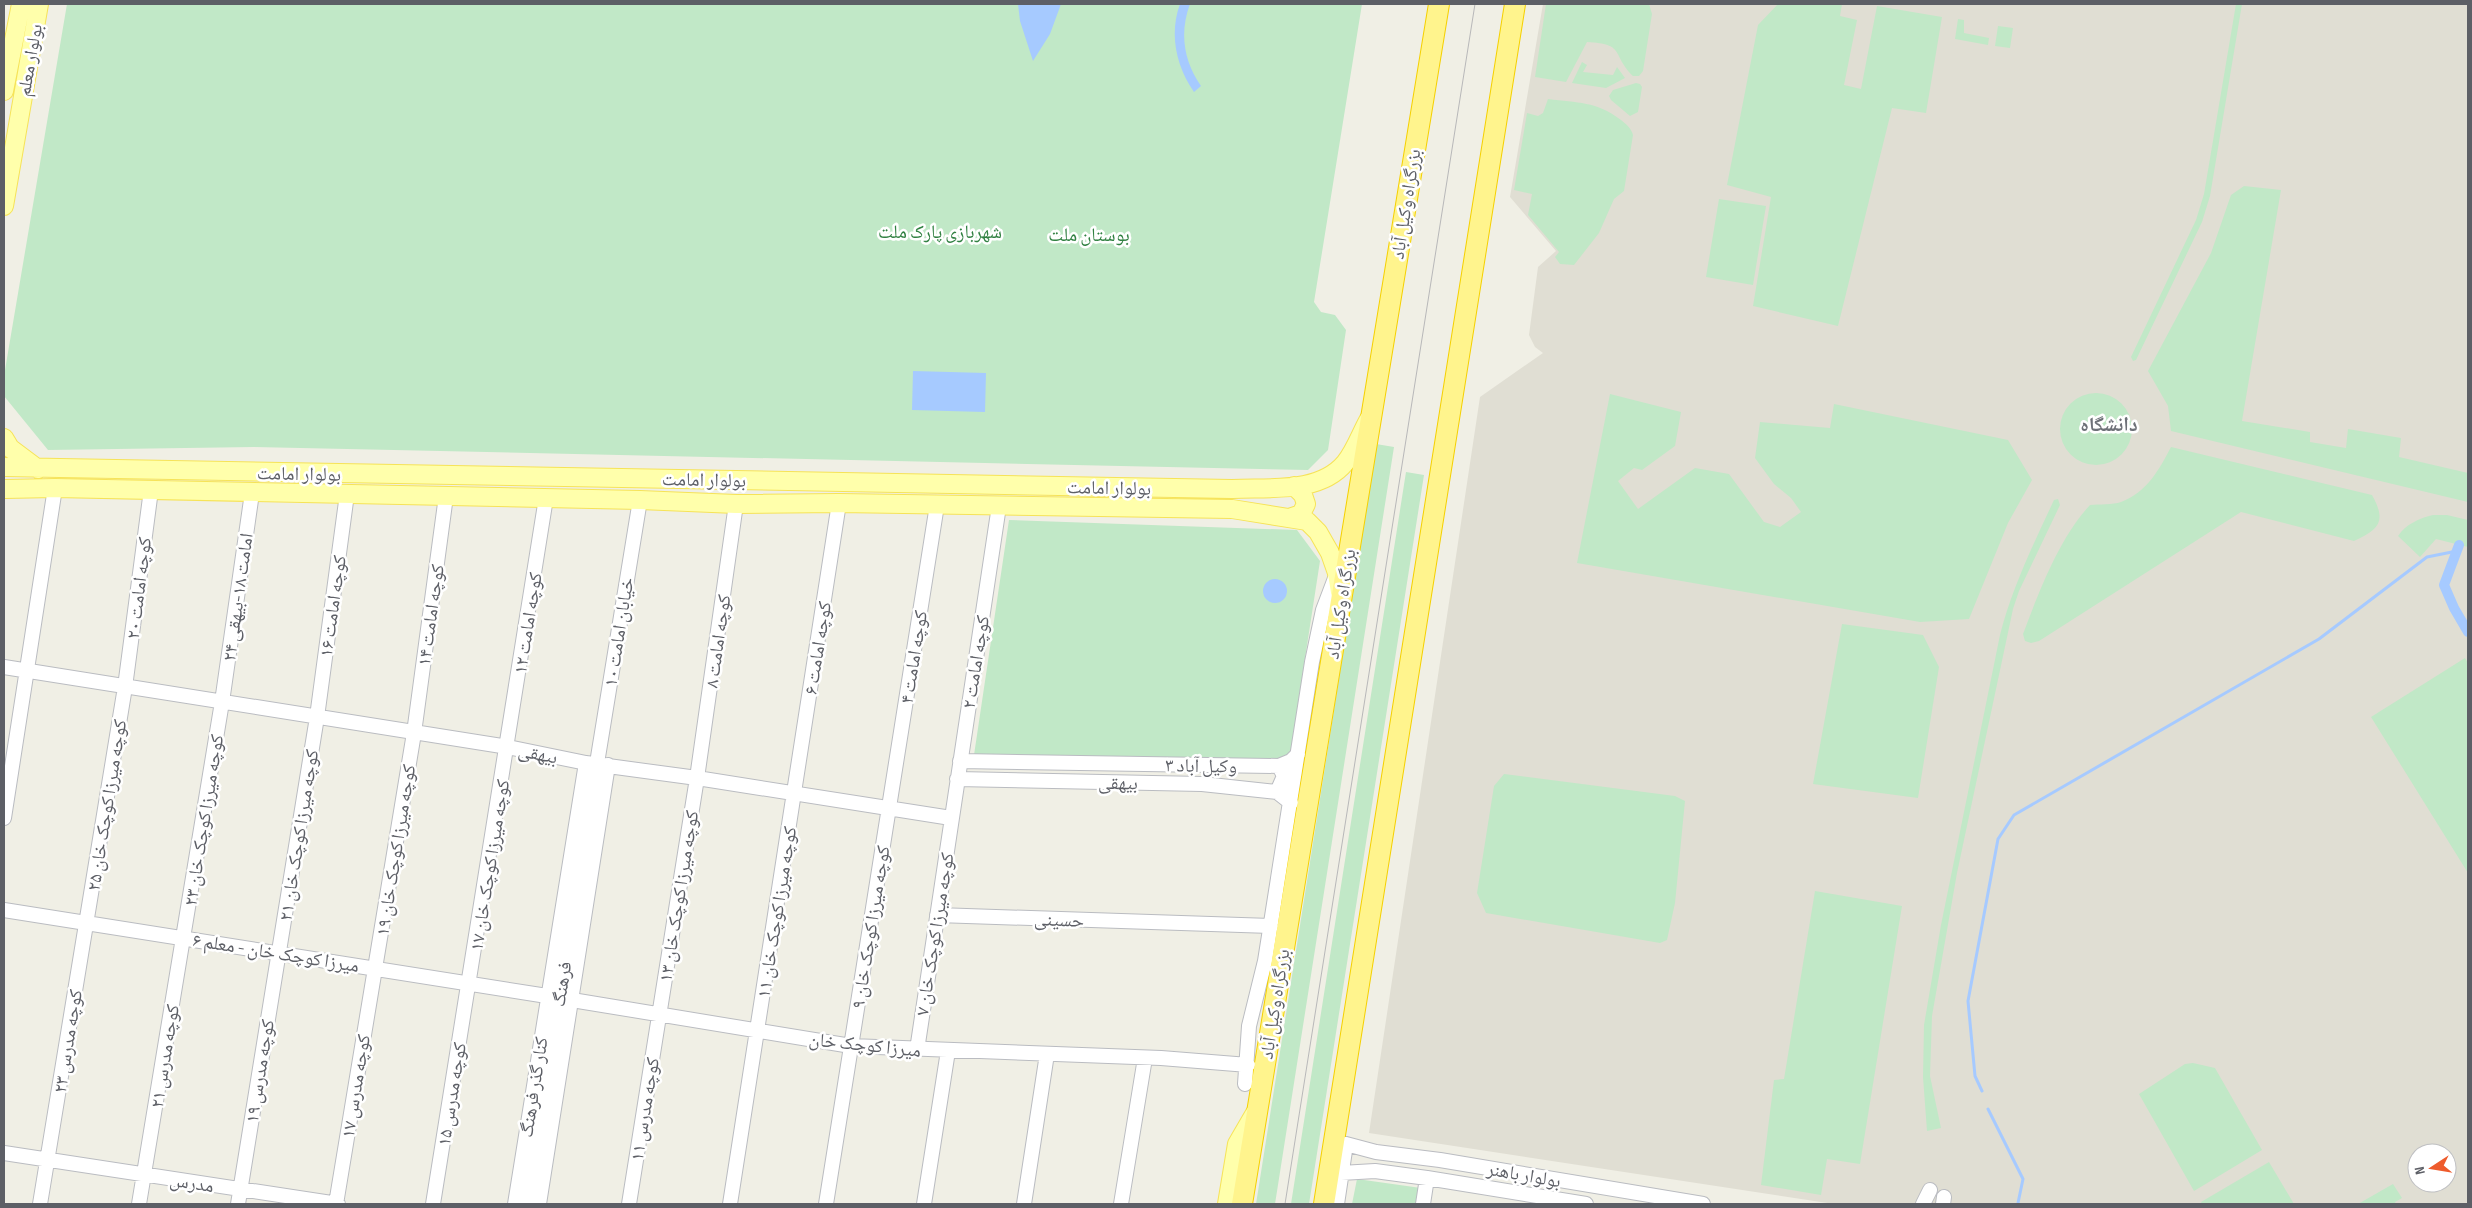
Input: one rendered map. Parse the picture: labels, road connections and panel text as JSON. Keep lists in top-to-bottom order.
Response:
{
  "streets": {
    "highway": ["بزرگراه وکیل آباد"],
    "main road": ["بولوار معلم", "بولوار امامت"],
    "street": [
      "کوچه امامت ۲۰",
      "امامت ۱۸-بیهقی ۲۴",
      "کوچه امامت ۱۶",
      "کوچه امامت ۱۴",
      "کوچه امامت ۱۲",
      "خیابان امامت ۱۰",
      "کوچه امامت ۸",
      "کوچه امامت ۶",
      "کوچه امامت ۴",
      "کوچه امامت ۲",
      "بیهقی",
      "۳ وکیل آباد",
      "کوچه میرزا کوچک خان ۲۵",
      "کوچه میرزا کوچک خان ۲۳",
      "کوچه میرزا کوچک خان ۲۱",
      "کوچه میرزا کوچک خان ۱۹",
      "کوچه میرزا کوچک خان ۱۷",
      "کوچه میرزا کوچک خان ۱۳",
      "کوچه میرزا کوچک خان ۱۱",
      "حسینی",
      "کوچه میرزا کوچک خان ۹",
      "کوچه میرزا کوچک خان ۷",
      "میرزا کوچک خان - معلم ۶",
      "فرهنگ",
      "کوچه مدرس ۲۳",
      "میرزا کوچک خان",
      "کوچه مدرس ۲۱",
      "کوچه مدرس ۱۹",
      "کوچه مدرس ۱۷",
      "کنار گذر فرهنگ",
      "کوچه مدرس ۱۵",
      "کوچه مدرس ۱۱",
      "بولوار باهنر",
      "مدرس"
    ]
  },
  "crossings": [
    ["بزرگراه وکیل آباد", "بولوار امامت"],
    ["بولوار امامت", "کوچه امامت ۲۰"],
    ["بولوار امامت", "امامت ۱۸-بیهقی ۲۴"],
    ["بولوار امامت", "کوچه امامت ۱۶"],
    ["بولوار امامت", "کوچه امامت ۱۴"],
    ["بولوار امامت", "کوچه امامت ۱۲"],
    ["بولوار امامت", "خیابان امامت ۱۰"],
    ["بولوار امامت", "کوچه امامت ۸"],
    ["بولوار امامت", "کوچه امامت ۶"],
    ["بولوار امامت", "کوچه امامت ۴"],
    ["بولوار امامت", "کوچه امامت ۲"],
    ["کوچه امامت ۲۰", "بیهقی"],
    ["کوچه امامت ۲۰", "کوچه میرزا کوچک خان ۲۵"],
    ["امامت ۱۸-بیهقی ۲۴", "بیهقی"],
    ["امامت ۱۸-بیهقی ۲۴", "کوچه میرزا کوچک خان ۲۳"],
    ["کوچه امامت ۱۶", "بیهقی"],
    ["کوچه امامت ۱۶", "کوچه میرزا کوچک خان ۲۱"],
    ["کوچه امامت ۱۴", "بیهقی"],
    ["کوچه امامت ۱۴", "کوچه میرزا کوچک خان ۱۹"],
    ["کوچه امامت ۱۲", "بیهقی"],
    ["کوچه امامت ۱۲", "کوچه میرزا کوچک خان ۱۷"],
    ["خیابان امامت ۱۰", "بیهقی"],
    ["خیابان امامت ۱۰", "فرهنگ"],
    ["خیابان امامت ۱۰", "کنار گذر فرهنگ"],
    ["کوچه امامت ۸", "بیهقی"],
    ["کوچه امامت ۸", "کوچه میرزا کوچک خان ۱۳"],
    ["کوچه امامت ۶", "بیهقی"],
    ["کوچه امامت ۶", "کوچه میرزا کوچک خان ۱۱"],
    ["کوچه امامت ۴", "بیهقی"],
    ["کوچه امامت ۴", "کوچه میرزا کوچک خان ۹"],
    ["کوچه امامت ۲", "بیهقی"],
    ["کوچه امامت ۲", "کوچه میرزا کوچک خان ۷"],
    ["بیهقی", "۳ وکیل آباد"],
    ["بیهقی", "کوچه میرزا کوچک خان ۲۵"],
    ["بیهقی", "کوچه میرزا کوچک خان ۲۳"],
    ["بیهقی", "کوچه میرزا کوچک خان ۲۱"],
    ["بیهقی", "کوچه میرزا کوچک خان ۱۹"],
    ["بیهقی", "کوچه میرزا کوچک خان ۱۷"],
    ["بیهقی", "کوچه میرزا کوچک خان ۱۳"],
    ["بیهقی", "کوچه میرزا کوچک خان ۱۱"],
    ["بیهقی", "کوچه میرزا کوچک خان ۹"],
    ["بیهقی", "کوچه میرزا کوچک خان ۷"],
    ["بیهقی", "فرهنگ"],
    ["بیهقی", "کنار گذر فرهنگ"],
    ["کوچه میرزا کوچک خان ۲۵", "میرزا کوچک خان - معلم ۶"],
    ["کوچه میرزا کوچک خان ۲۵", "کوچه مدرس ۲۳"],
    ["کوچه میرزا کوچک خان ۲۳", "میرزا کوچک خان - معلم ۶"],
    ["کوچه میرزا کوچک خان ۲۳", "کوچه مدرس ۲۱"],
    ["کوچه میرزا کوچک خان ۲۱", "میرزا کوچک خان - معلم ۶"],
    ["کوچه میرزا کوچک خان ۲۱", "کوچه مدرس ۱۹"],
    ["کوچه میرزا کوچک خان ۱۹", "میرزا کوچک خان - معلم ۶"],
    ["کوچه میرزا کوچک خان ۱۹", "کوچه مدرس ۱۷"],
    ["کوچه میرزا کوچک خان ۱۷", "میرزا کوچک خان - معلم ۶"],
    ["کوچه میرزا کوچک خان ۱۷", "کوچه مدرس ۱۵"],
    ["کوچه میرزا کوچک خان ۱۳", "میرزا کوچک خان"],
    ["کوچه میرزا کوچک خان ۱۳", "کوچه مدرس ۱۱"],
    ["کوچه میرزا کوچک خان ۱۱", "میرزا کوچک خان"],
    ["حسینی", "کوچه میرزا کوچک خان ۷"],
    ["کوچه میرزا کوچک خان ۹", "میرزا کوچک خان"],
    ["کوچه میرزا کوچک خان ۷", "میرزا کوچک خان"],
    ["میرزا کوچک خان - معلم ۶", "کوچه مدرس ۲۳"],
    ["میرزا کوچک خان - معلم ۶", "کوچه مدرس ۲۱"],
    ["میرزا کوچک خان - معلم ۶", "کوچه مدرس ۱۹"],
    ["میرزا کوچک خان - معلم ۶", "کوچه مدرس ۱۷"],
    ["میرزا کوچک خان - معلم ۶", "کنار گذر فرهنگ"],
    ["میرزا کوچک خان - معلم ۶", "کوچه مدرس ۱۵"],
    ["فرهنگ", "کنار گذر فرهنگ"],
    ["کوچه مدرس ۲۳", "مدرس"],
    ["میرزا کوچک خان", "کنار گذر فرهنگ"],
    ["میرزا کوچک خان", "کوچه مدرس ۱۱"],
    ["کوچه مدرس ۲۱", "مدرس"],
    ["کوچه مدرس ۱۹", "مدرس"],
    ["کوچه مدرس ۱۷", "مدرس"]
  ],
  "districts": ["دانشگاه"],
  "parks": ["شهربازی پارک ملت", "بوستان ملت"],
  "north": "left"
}
